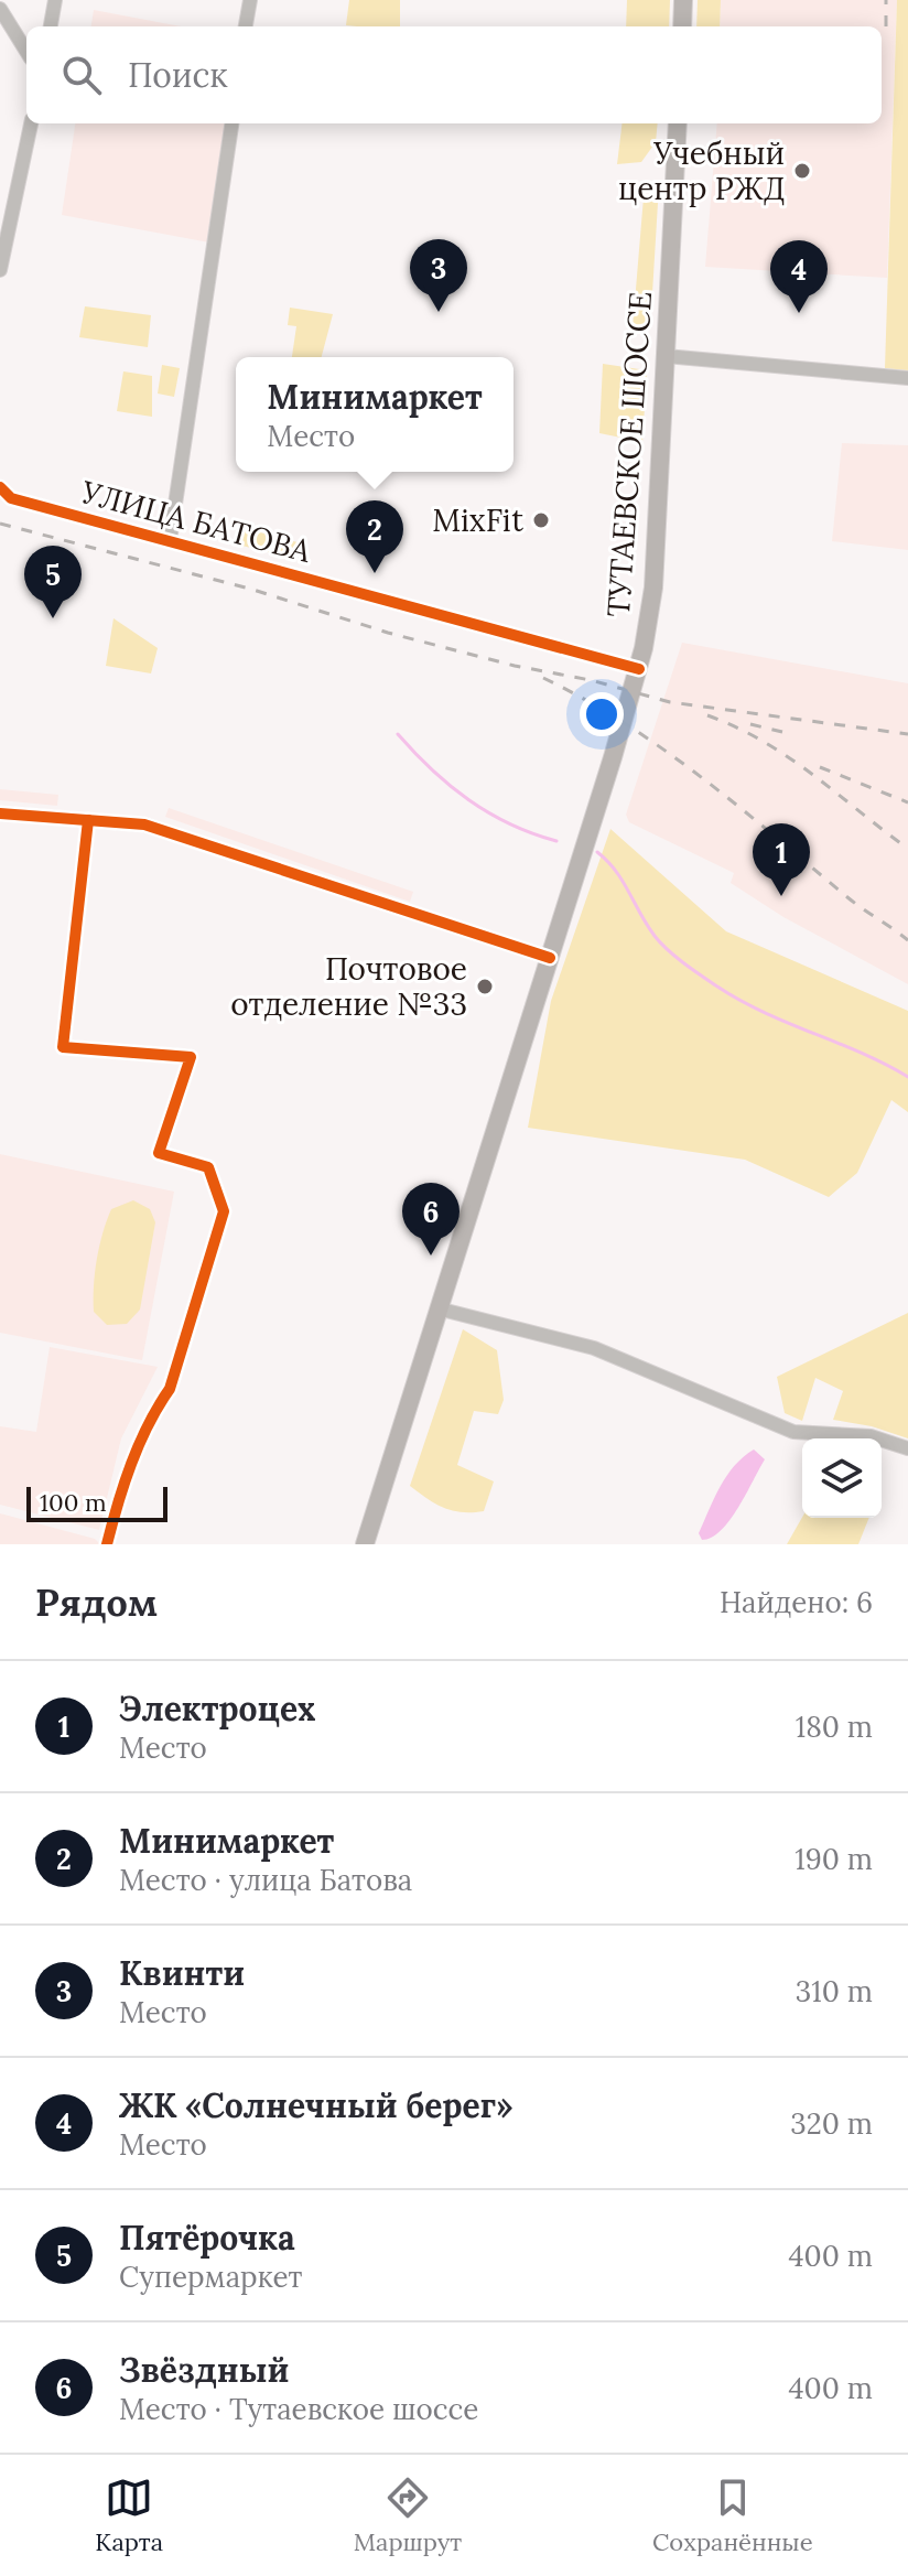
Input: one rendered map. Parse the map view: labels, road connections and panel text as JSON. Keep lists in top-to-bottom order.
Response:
{
  "streets": {
    "main road": ["ТУТАЕВСКОЕ ШОССЕ"],
    "street": ["УЛИЦА БАТОВА"]
  },
  "crossings": [
    ["ТУТАЕВСКОЕ ШОССЕ", "УЛИЦА БАТОВА"]
  ],
  "places": ["Учебный центр РЖД", "MixFit", "Почтовое отделение №33"],
  "scale_bar": "100 m",
  "page": {
    "search": "Поиск",
    "pins": [
      "3",
      "4",
      "2",
      "5",
      "1",
      "6"
    ],
    "popup": ["Минимаркет", "Место"],
    "scale": "100 m",
    "heading": ["Рядом", "Найдено: 6"],
    "list": [
      {
        "mark": "1",
        "name": "Электроцех",
        "note": "Место",
        "value": "180 m"
      },
      {
        "mark": "2",
        "name": "Минимаркет",
        "note": "Место · улица Батова",
        "value": "190 m"
      },
      {
        "mark": "3",
        "name": "Квинти",
        "note": "Место",
        "value": "310 m"
      },
      {
        "mark": "4",
        "name": "ЖК «Солнечный берег»",
        "note": "Место",
        "value": "320 m"
      },
      {
        "mark": "5",
        "name": "Пятёрочка",
        "note": "Супермаркет",
        "value": "400 m"
      },
      {
        "mark": "6",
        "name": "Звёздный",
        "note": "Место · Тутаевское шоссе",
        "value": "400 m"
      }
    ],
    "nav": ["Карта", "Маршрут", "Сохранённые"]
  }
}
